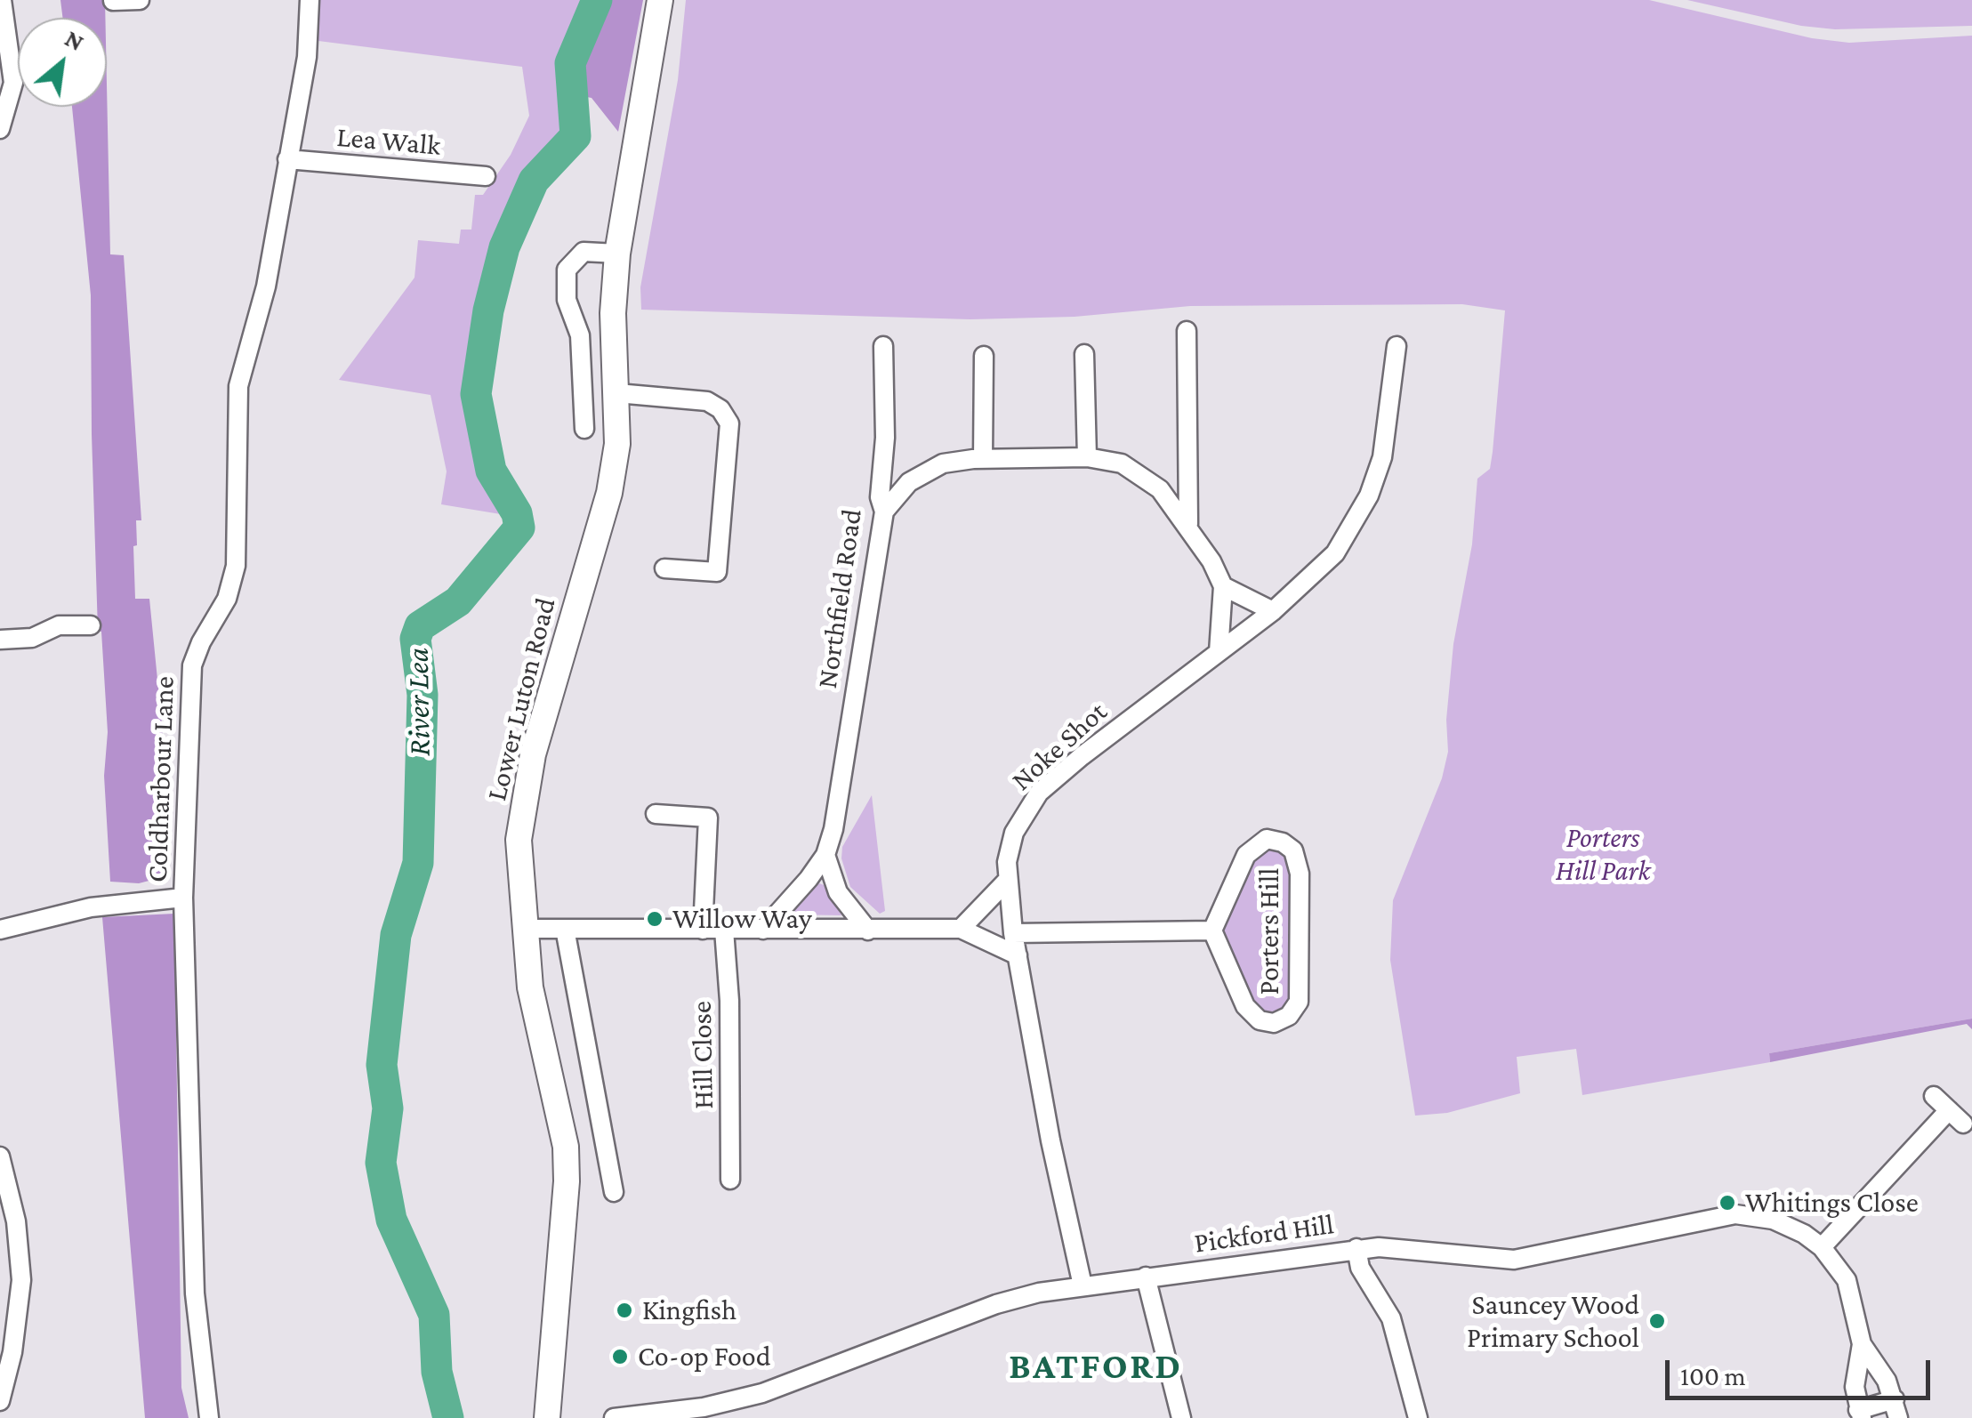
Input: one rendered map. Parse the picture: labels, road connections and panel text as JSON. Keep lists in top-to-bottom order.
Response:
{
  "streets": {
    "main road": ["Lower Luton Road"],
    "street": [
      "Lea Walk",
      "Northfield Road",
      "Noke Shot",
      "Coldharbour Lane",
      "Porters Hill",
      "Hill Close",
      "Pickford Hill"
    ]
  },
  "crossings": [
    ["Lea Walk", "Coldharbour Lane"],
    ["Noke Shot", "Porters Hill"],
    ["Noke Shot", "Pickford Hill"]
  ],
  "districts": ["BATFORD"],
  "water": ["River Lea"],
  "parks": ["Porters Hill Park"],
  "places": [
    "Willow Way",
    "Whitings Close",
    "Kingfish",
    "Sauncey Wood Primary School",
    "Co-op Food"
  ],
  "scale_bar": "100 m",
  "north": "top right"
}
